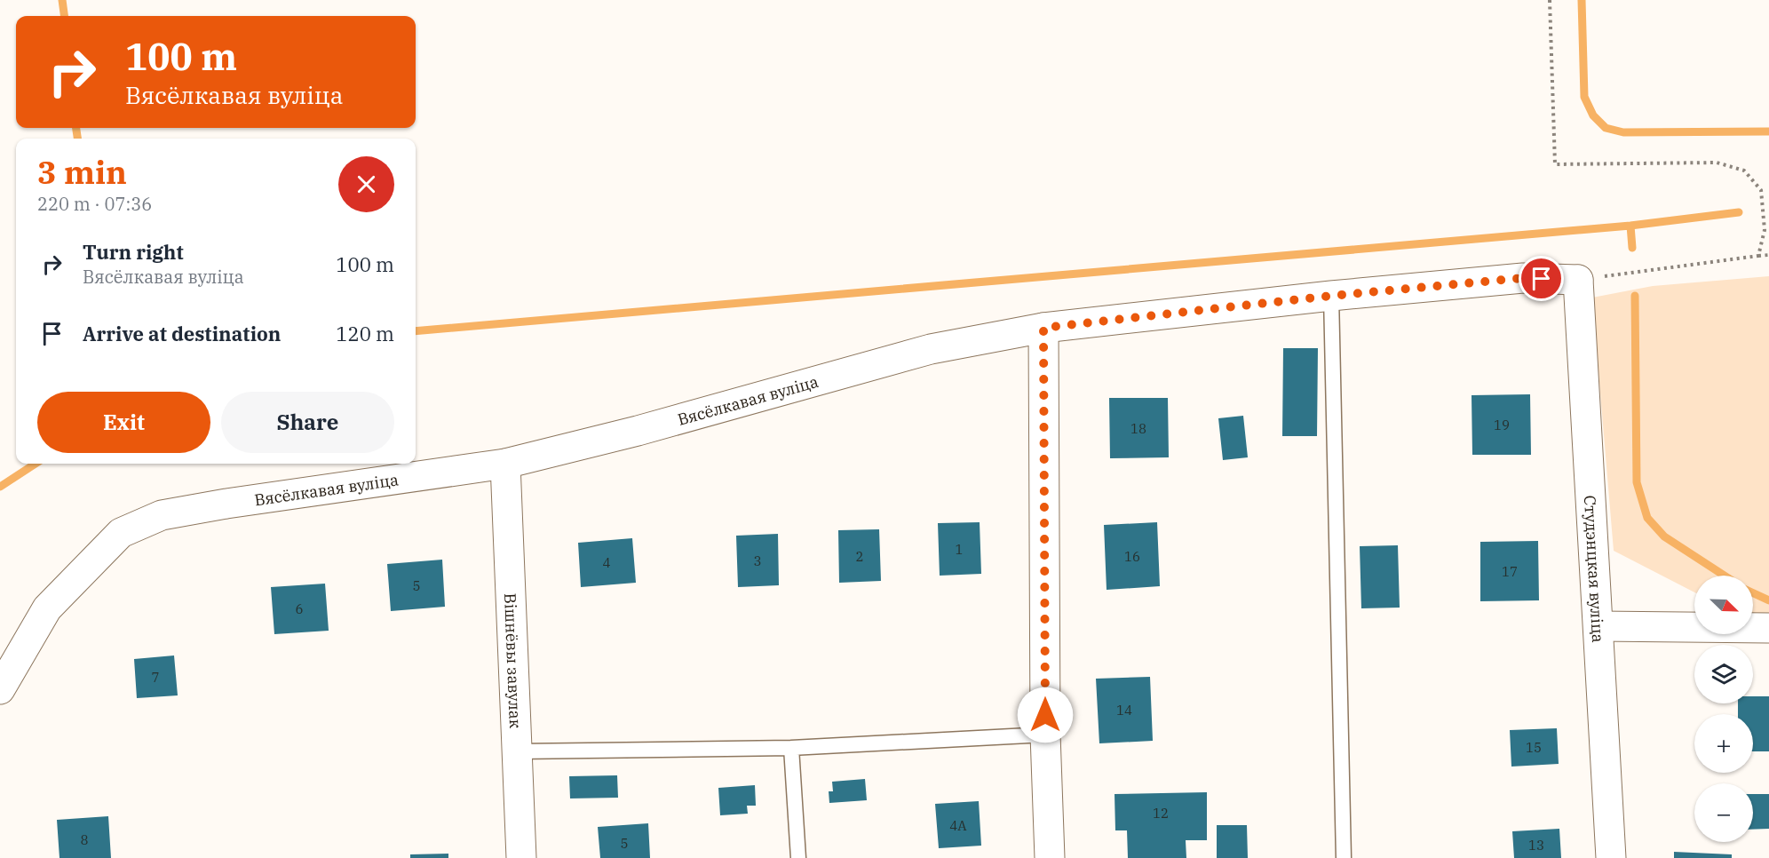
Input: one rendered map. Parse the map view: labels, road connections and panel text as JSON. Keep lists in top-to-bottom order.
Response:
{
  "streets": {
    "street": ["Вясёлкавая вуліца", "Студэнцкая вуліца", "Вішнёвы завулак"]
  },
  "crossings": [
    ["Вясёлкавая вуліца", "Студэнцкая вуліца"],
    ["Вясёлкавая вуліца", "Вішнёвы завулак"]
  ],
  "house_numbers": [
    "19",
    "18",
    "1",
    "2",
    "16",
    "3",
    "4",
    "17",
    "5",
    "6",
    "7",
    "14",
    "15",
    "12",
    "4А",
    "8",
    "5",
    "13"
  ],
  "north": "bottom right",
  "page": {
    "turn": ["100 m", "Вясёлкавая вуліца"],
    "heading": ["3 min", "220 m · 07:36"],
    "list": [
      {
        "name": "Turn right",
        "note": "Вясёлкавая вуліца",
        "value": "100 m"
      },
      {
        "name": "Arrive at destination",
        "value": "120 m"
      }
    ],
    "buttons": ["Exit", "Share"],
    "map_buttons": ["+", "−"]
  }
}
